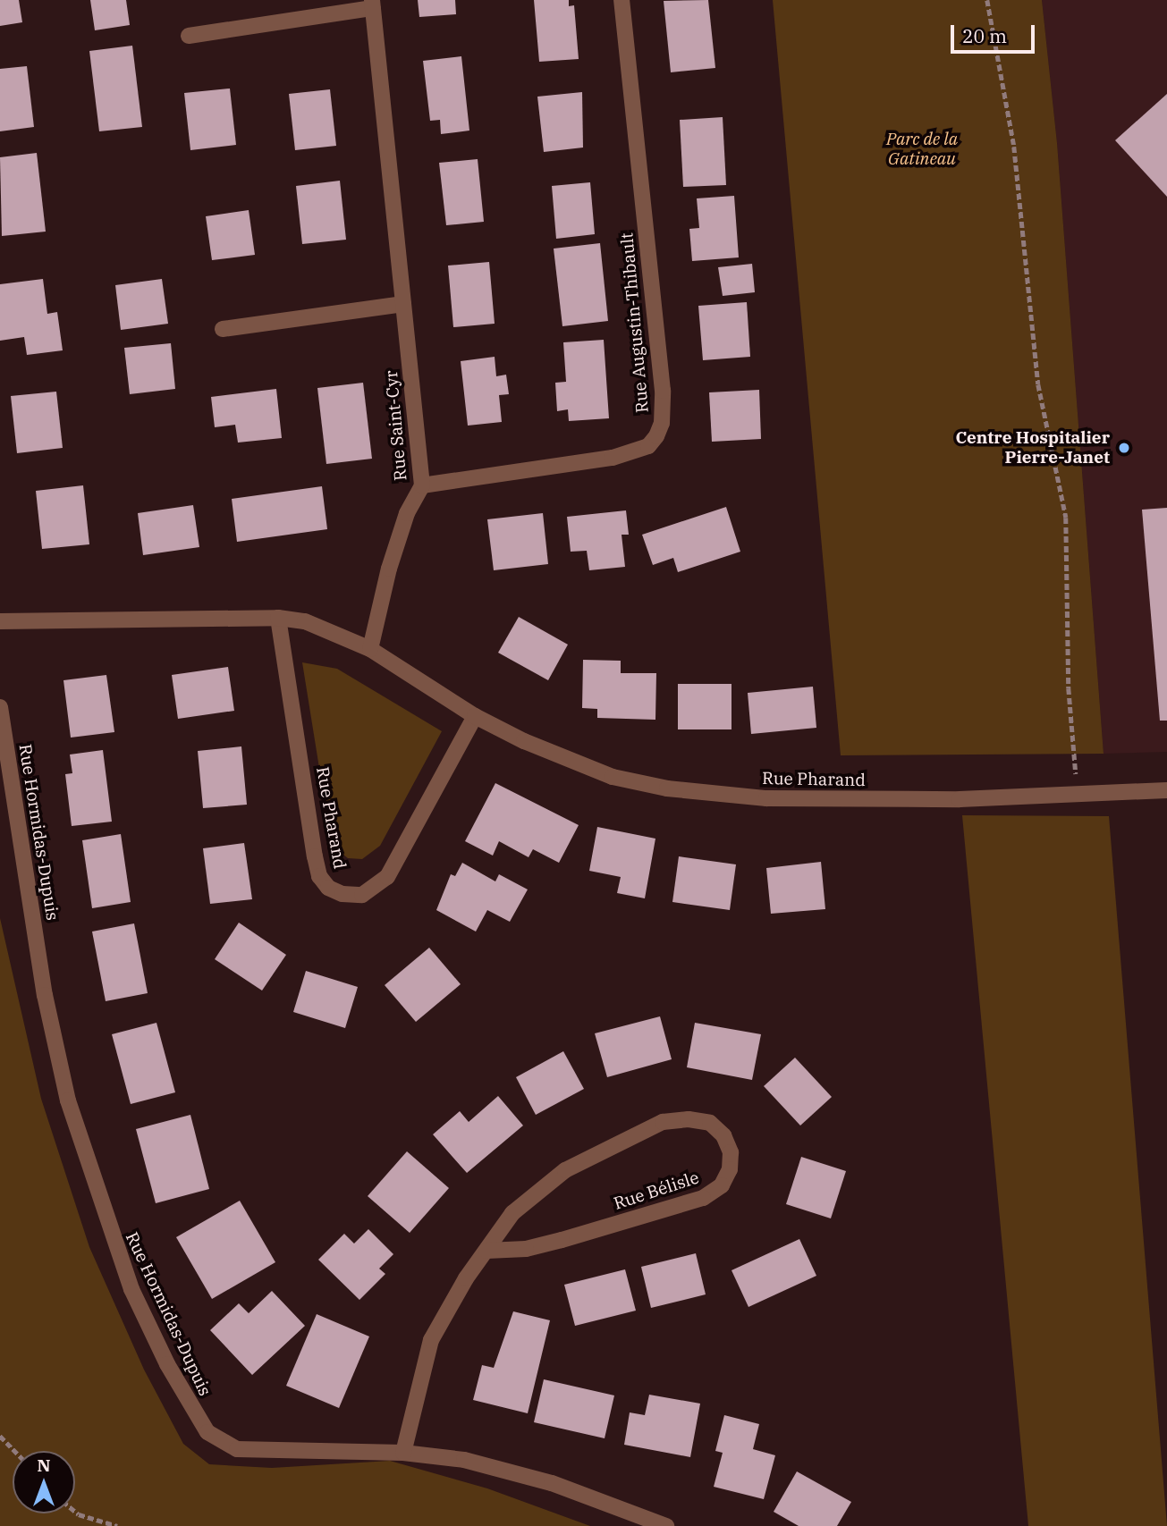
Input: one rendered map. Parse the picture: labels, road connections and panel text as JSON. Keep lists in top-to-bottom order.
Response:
{
  "streets": {
    "street": [
      "Rue Augustin-Thibault",
      "Rue Saint-Cyr",
      "Rue Pharand",
      "Rue Hormidas-Dupuis",
      "Rue Bélisle"
    ]
  },
  "crossings": [
    ["Rue Augustin-Thibault", "Rue Saint-Cyr"],
    ["Rue Saint-Cyr", "Rue Pharand"],
    ["Rue Hormidas-Dupuis", "Rue Bélisle"]
  ],
  "parks": ["Parc de la Gatineau"],
  "places": ["Centre Hospitalier Pierre-Janet"],
  "scale_bar": "20 m",
  "north": "top"
}
